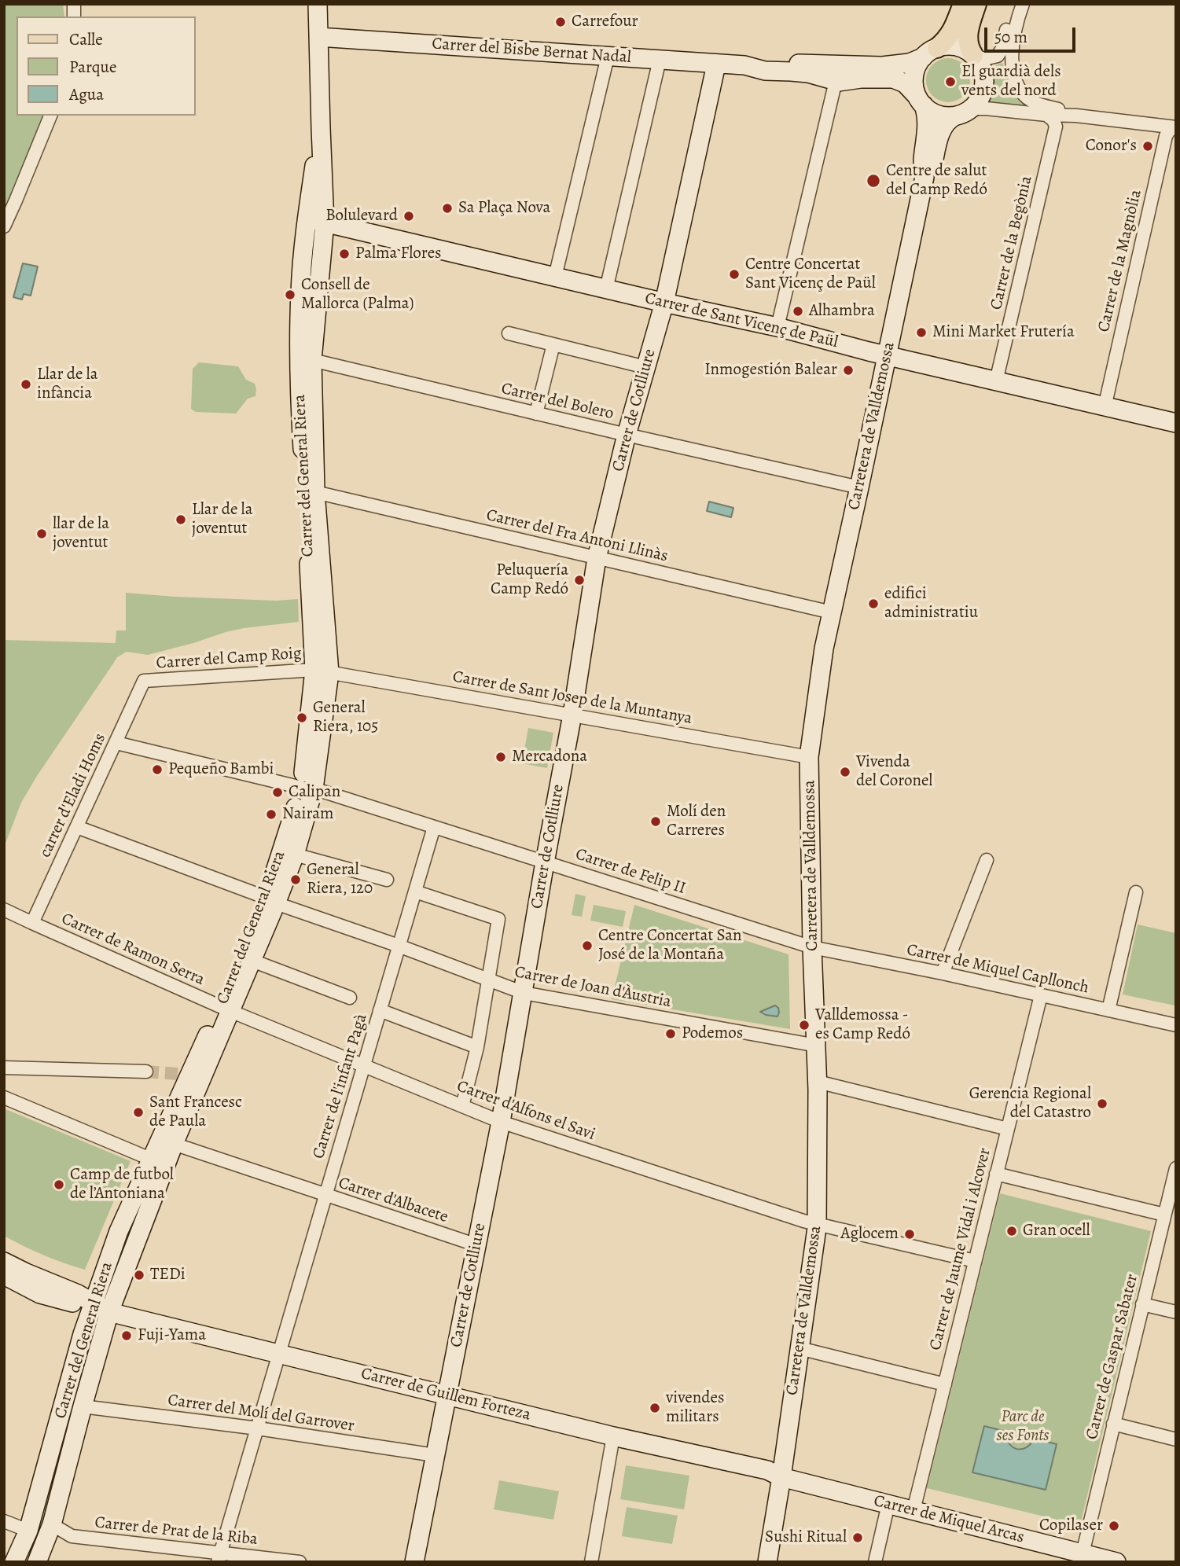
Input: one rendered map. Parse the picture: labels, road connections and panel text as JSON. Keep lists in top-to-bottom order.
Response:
{
  "streets": {
    "main road": [
      "Carrer del Bisbe Bernat Nadal",
      "Carrer de Sant Vicenç de Paül",
      "Carrer de Cotlliure",
      "Carretera de Valldemossa",
      "Carrer del General Riera",
      "Carrer de Guillem Forteza",
      "Carrer de Miquel Arcas"
    ],
    "street": [
      "Carrer de la Begònia",
      "Carrer de la Magnòlia",
      "Carrer del Bolero",
      "Carrer del Fra Antoni Llinàs",
      "Carrer del Camp Roig",
      "Carrer de Sant Josep de la Muntanya",
      "carrer d'Eladi Homs",
      "Carrer de Felip II",
      "Carrer de Ramon Serra",
      "Carrer de Miquel Capllonch",
      "Carrer de Joan d'Àustria",
      "Carrer de l'infant Pagà",
      "Carrer d'Alfons el Savi",
      "Carrer d'Albacete",
      "Carrer de Jaume Vidal i Alcover",
      "Carrer de Gaspar Sabater",
      "Carrer del Molí del Garrover",
      "Carrer de Prat de la Riba"
    ]
  },
  "crossings": [
    ["Carrer del Bisbe Bernat Nadal", "Carrer de Cotlliure"],
    ["Carrer del Bisbe Bernat Nadal", "Carretera de Valldemossa"],
    ["Carrer del Bisbe Bernat Nadal", "Carrer del General Riera"],
    ["Carrer de la Begònia", "Carrer de Sant Vicenç de Paül"],
    ["Carrer de la Magnòlia", "Carrer de Sant Vicenç de Paül"],
    ["Carrer de Sant Vicenç de Paül", "Carrer de Cotlliure"],
    ["Carrer de Sant Vicenç de Paül", "Carretera de Valldemossa"],
    ["Carrer de Sant Vicenç de Paül", "Carrer del General Riera"],
    ["Carrer del Bolero", "Carrer de Cotlliure"],
    ["Carrer del Bolero", "Carretera de Valldemossa"],
    ["Carrer del Bolero", "Carrer del General Riera"],
    ["Carrer de Cotlliure", "Carrer del Fra Antoni Llinàs"],
    ["Carrer de Cotlliure", "Carrer de Sant Josep de la Muntanya"],
    ["Carrer de Cotlliure", "Carrer de Felip II"],
    ["Carrer de Cotlliure", "Carrer de Joan d'Àustria"],
    ["Carrer de Cotlliure", "Carrer d'Alfons el Savi"],
    ["Carrer de Cotlliure", "Carrer d'Albacete"],
    ["Carrer de Cotlliure", "Carrer de Guillem Forteza"],
    ["Carrer de Cotlliure", "Carrer del Molí del Garrover"],
    ["Carretera de Valldemossa", "Carrer del Fra Antoni Llinàs"],
    ["Carretera de Valldemossa", "Carrer de Sant Josep de la Muntanya"],
    ["Carretera de Valldemossa", "Carrer de Felip II"],
    ["Carretera de Valldemossa", "Carrer de Miquel Capllonch"],
    ["Carretera de Valldemossa", "Carrer de Joan d'Àustria"],
    ["Carretera de Valldemossa", "Carrer d'Alfons el Savi"],
    ["Carretera de Valldemossa", "Carrer de Guillem Forteza"],
    ["Carretera de Valldemossa", "Carrer de Miquel Arcas"],
    ["Carrer del General Riera", "Carrer del Fra Antoni Llinàs"],
    ["Carrer del General Riera", "Carrer del Camp Roig"],
    ["Carrer del General Riera", "Carrer de Sant Josep de la Muntanya"],
    ["Carrer del General Riera", "Carrer de Felip II"],
    ["Carrer del General Riera", "Carrer de Ramon Serra"],
    ["Carrer del General Riera", "Carrer de Joan d'Àustria"],
    ["Carrer del General Riera", "Carrer d'Alfons el Savi"],
    ["Carrer del General Riera", "Carrer d'Albacete"],
    ["Carrer del General Riera", "Carrer de Guillem Forteza"],
    ["Carrer del General Riera", "Carrer del Molí del Garrover"],
    ["Carrer del General Riera", "Carrer de Prat de la Riba"],
    ["Carrer del Camp Roig", "Carrer de Sant Josep de la Muntanya"],
    ["Carrer del Camp Roig", "carrer d'Eladi Homs"],
    ["carrer d'Eladi Homs", "Carrer de Felip II"],
    ["carrer d'Eladi Homs", "Carrer de Ramon Serra"],
    ["carrer d'Eladi Homs", "Carrer de Joan d'Àustria"],
    ["Carrer de Felip II", "Carrer de Miquel Capllonch"],
    ["Carrer de Felip II", "Carrer de l'infant Pagà"],
    ["Carrer de Ramon Serra", "Carrer d'Alfons el Savi"],
    ["Carrer de Miquel Capllonch", "Carrer de Jaume Vidal i Alcover"],
    ["Carrer de Joan d'Àustria", "Carrer de l'infant Pagà"],
    ["Carrer de l'infant Pagà", "Carrer d'Alfons el Savi"],
    ["Carrer de l'infant Pagà", "Carrer d'Albacete"],
    ["Carrer de l'infant Pagà", "Carrer de Guillem Forteza"],
    ["Carrer de l'infant Pagà", "Carrer del Molí del Garrover"],
    ["Carrer de l'infant Pagà", "Carrer de Prat de la Riba"],
    ["Carrer d'Alfons el Savi", "Carrer de Jaume Vidal i Alcover"],
    ["Carrer de Jaume Vidal i Alcover", "Carrer de Miquel Arcas"],
    ["Carrer de Gaspar Sabater", "Carrer de Miquel Arcas"],
    ["Carrer de Guillem Forteza", "Carrer de Miquel Arcas"]
  ],
  "parks": ["Parc de ses Fonts"],
  "places": [
    "Carrefour",
    "El guardià dels vents del nord",
    "Conor's",
    "Centre de salut del Camp Redó",
    "Sa Plaça Nova",
    "Bolulevard",
    "Palma Flores",
    "Centre Concertat Sant Vicenç de Paül",
    "Consell de Mallorca (Palma)",
    "Alhambra",
    "Mini Market Frutería",
    "Inmogestión Balear",
    "Llar de la infància",
    "Llar de la joventut",
    "llar de la joventut",
    "Peluquería Camp Redó",
    "edifici administratiu",
    "General Riera, 105",
    "Mercadona",
    "Pequeño Bambi",
    "Vivenda del Coronel",
    "Calipan",
    "Nairam",
    "Molí den Carreres",
    "General Riera, 120",
    "Centre Concertat San José de la Montaña",
    "Valldemossa - es Camp Redó",
    "Podemos",
    "Gerencia Regional del Catastro",
    "Sant Francesc de Paula",
    "Camp de futbol de l’Antoniana",
    "Gran ocell",
    "Aglocem",
    "TEDi",
    "Fuji-Yama",
    "vivendes militars",
    "Copilaser",
    "Sushi Ritual"
  ],
  "legend": ["Calle", "Parque", "Agua"],
  "scale_bar": "50 m"
}
